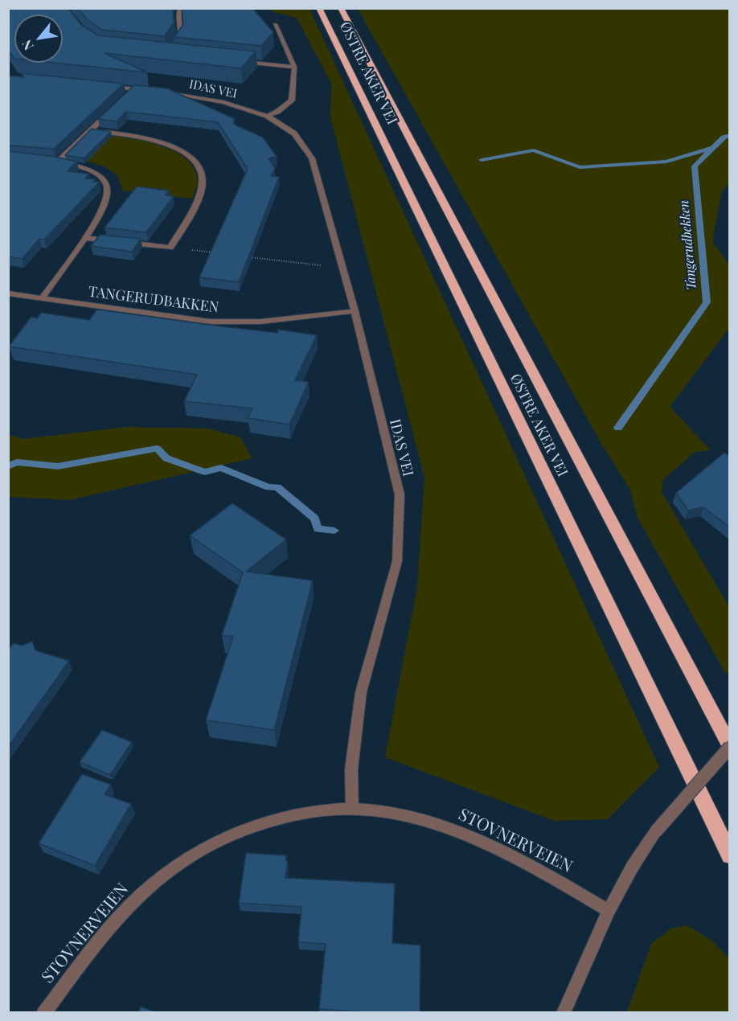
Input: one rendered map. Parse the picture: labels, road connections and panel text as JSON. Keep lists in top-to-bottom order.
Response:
{
  "streets": {
    "highway": ["ØSTRE AKER VEI"],
    "street": ["IDAS VEI", "TANGERUDBAKKEN", "STOVNERVEIEN"]
  },
  "crossings": [
    ["IDAS VEI", "TANGERUDBAKKEN"],
    ["IDAS VEI", "STOVNERVEIEN"]
  ],
  "water": ["Tangerudbekken"],
  "north": "bottom left"
}
